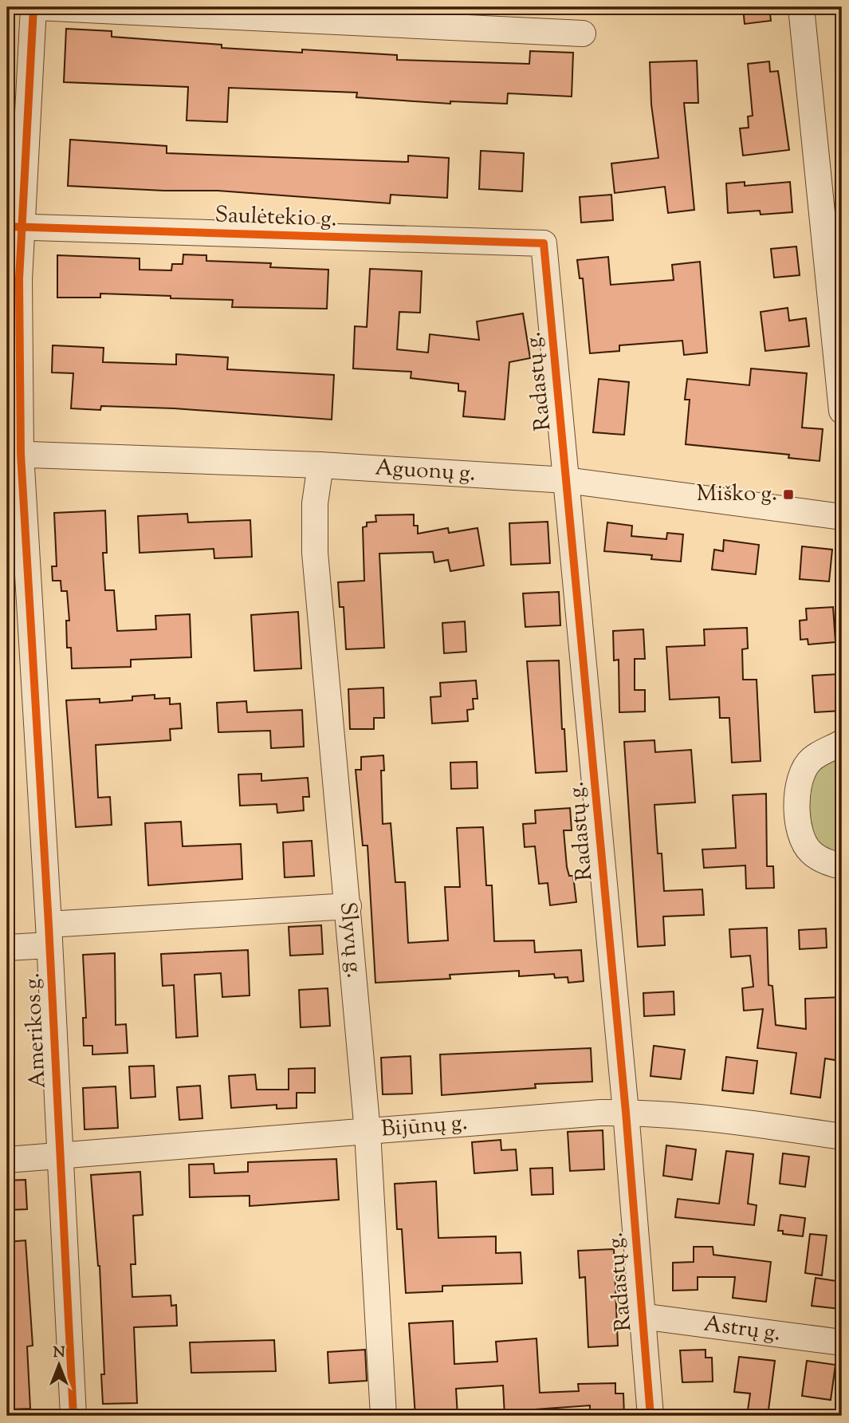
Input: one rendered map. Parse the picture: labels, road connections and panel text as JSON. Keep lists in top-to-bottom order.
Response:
{
  "streets": {
    "street": [
      "Saulėtekio g.",
      "Radastų g.",
      "Aguonų g.",
      "Slyvų g.",
      "Amerikos g.",
      "Bijūnų g.",
      "Astrų g."
    ]
  },
  "crossings": [
    ["Saulėtekio g.", "Radastų g."],
    ["Saulėtekio g.", "Amerikos g."],
    ["Radastų g.", "Aguonų g."],
    ["Radastų g.", "Bijūnų g."],
    ["Radastų g.", "Astrų g."],
    ["Aguonų g.", "Slyvų g."],
    ["Aguonų g.", "Amerikos g."],
    ["Slyvų g.", "Bijūnų g."],
    ["Amerikos g.", "Bijūnų g."]
  ],
  "places": {
    "transit": ["Miško g."]
  },
  "north": "top"
}
